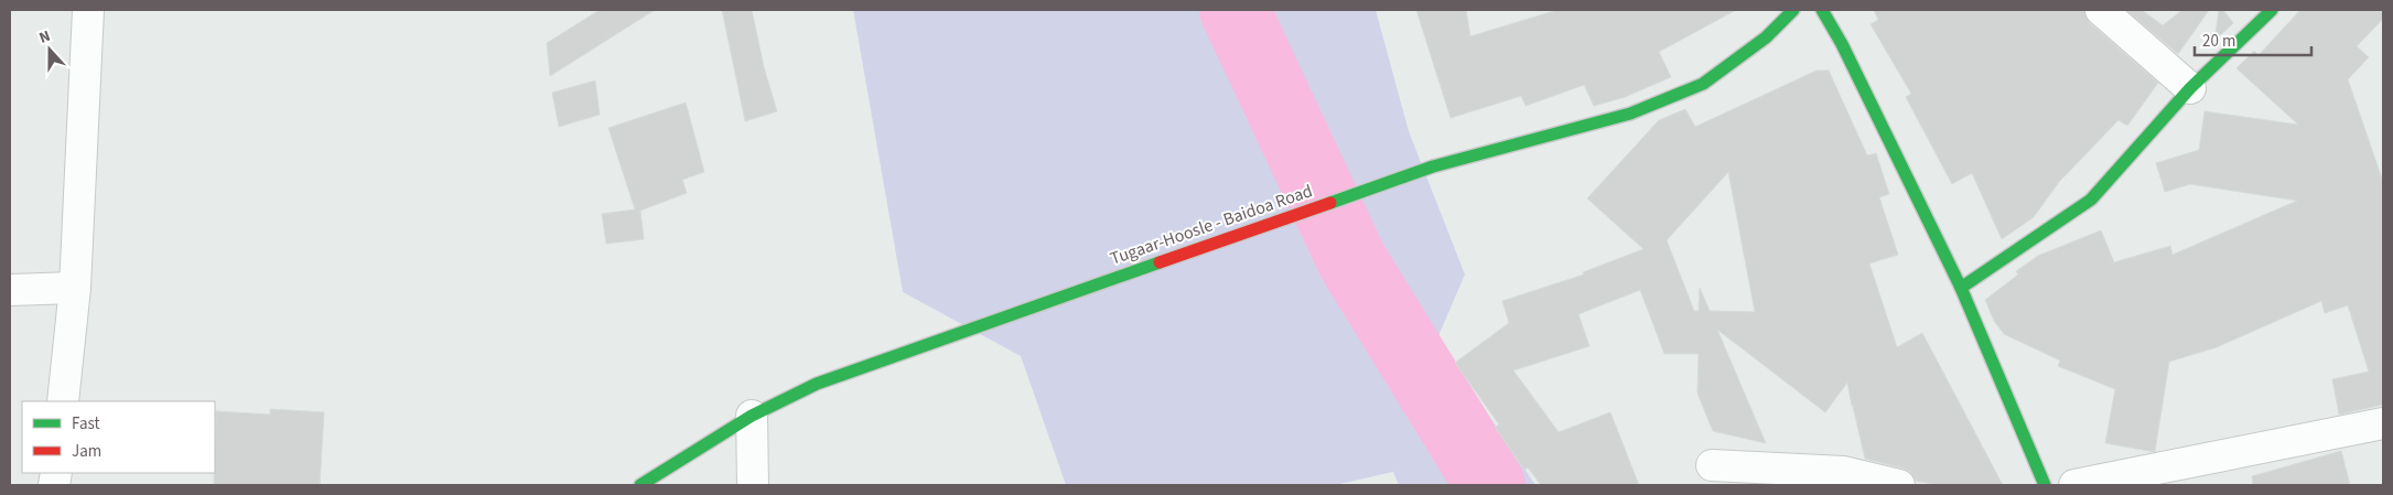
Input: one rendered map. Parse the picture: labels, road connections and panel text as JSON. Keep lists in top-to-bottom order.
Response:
{
  "streets": {
    "main road": ["Tugaar-Hoosle - Baidoa Road"]
  },
  "legend": ["Fast", "Jam"],
  "scale_bar": "20 m",
  "north": "top"
}
